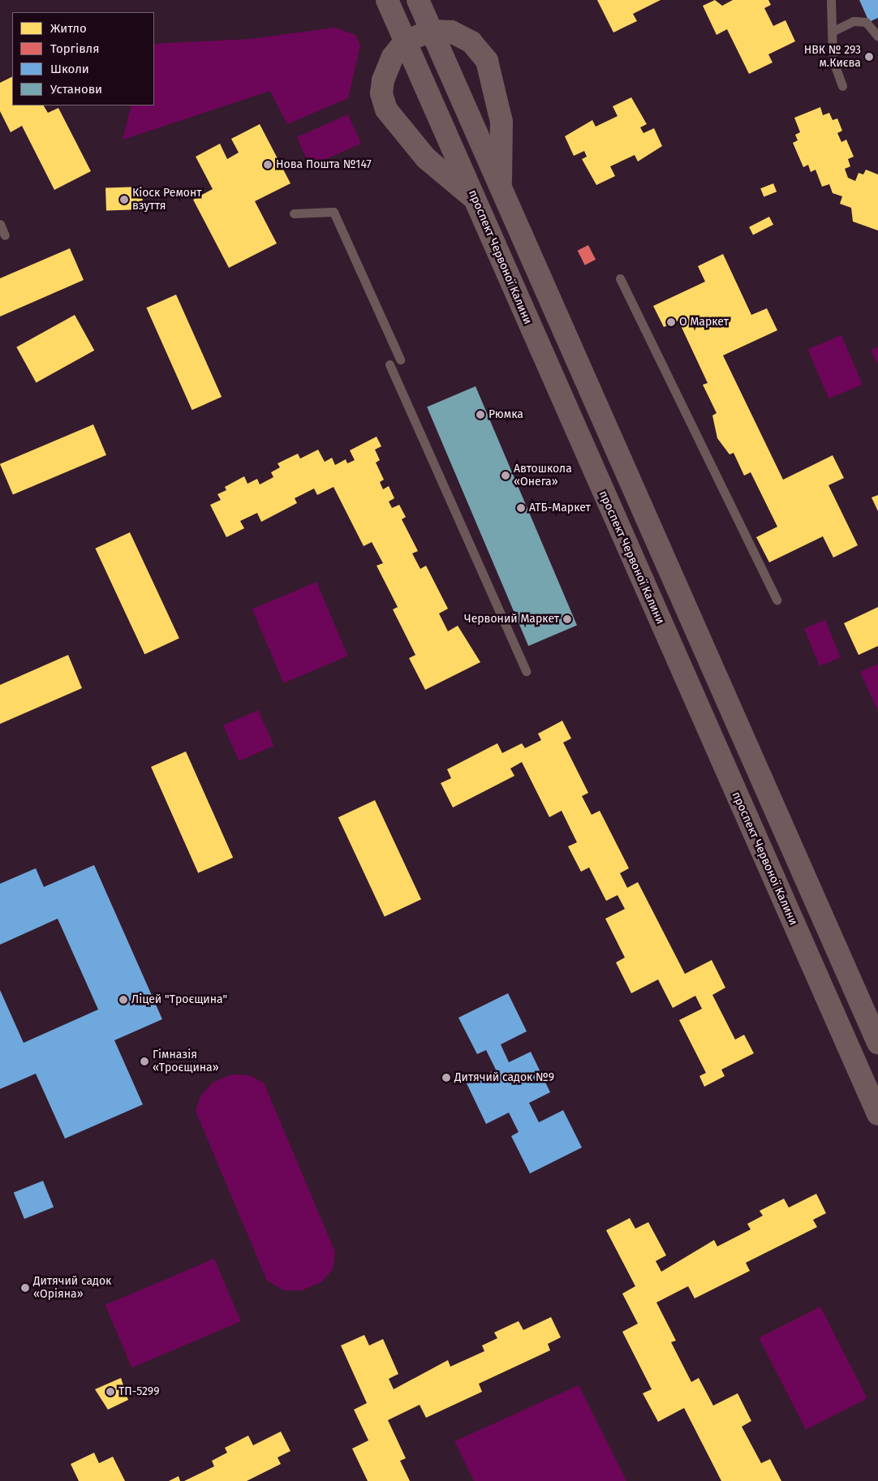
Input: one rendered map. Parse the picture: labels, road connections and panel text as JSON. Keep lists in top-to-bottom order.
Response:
{
  "streets": {
    "main road": ["проспект Червоної Калини"]
  },
  "places": [
    "НВК № 293 м.Києва",
    "Нова Пошта №147",
    "Кіоск Ремонт взуття",
    "О Маркет",
    "Рюмка",
    "Автошкола «Онега»",
    "АТБ-Маркет",
    "Червоний Маркет",
    "Ліцей \"Троєщина\"",
    "Гімназія «Троєщина»",
    "Дитячий садок №9",
    "Дитячий садок «Оріяна»",
    "ТП-5299"
  ],
  "legend": [
    "Житло",
    "Торгівля",
    "Школи",
    "Установи"
  ]
}
